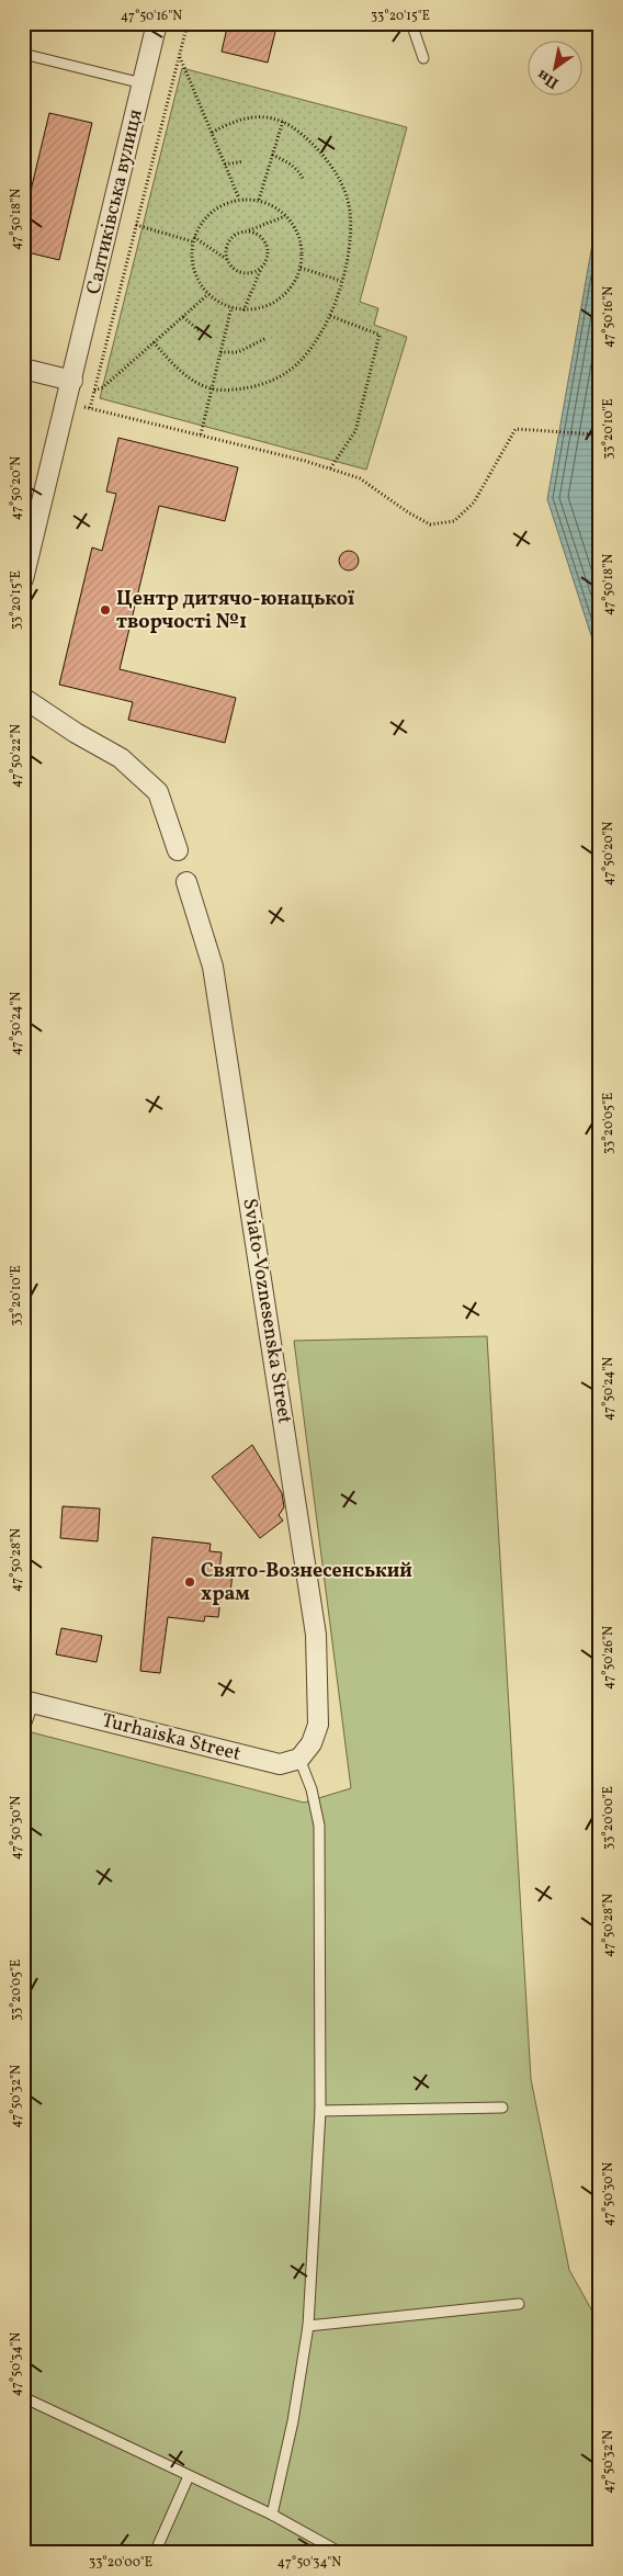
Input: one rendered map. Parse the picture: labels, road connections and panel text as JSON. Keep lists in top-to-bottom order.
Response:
{
  "streets": {
    "street": ["Салтиківська вулиця", "Sviato-Voznesenska Street", "Turhaiska Street"]
  },
  "crossings": [
    ["Sviato-Voznesenska Street", "Turhaiska Street"]
  ],
  "places": ["Центр дитячо-юнацької творчості №1", "Свято-Вознесенський храм"],
  "north": "bottom left",
  "coordinates": [
    "47°50'16\"N",
    "33°20'15\"E",
    "47°50'18\"N",
    "33°20'10\"E",
    "47°50'20\"N",
    "47°50'22\"N",
    "47°50'24\"N",
    "33°20'05\"E",
    "47°50'28\"N",
    "47°50'26\"N",
    "33°20'00\"E",
    "47°50'30\"N",
    "47°50'32\"N",
    "47°50'34\"N"
  ]
}
